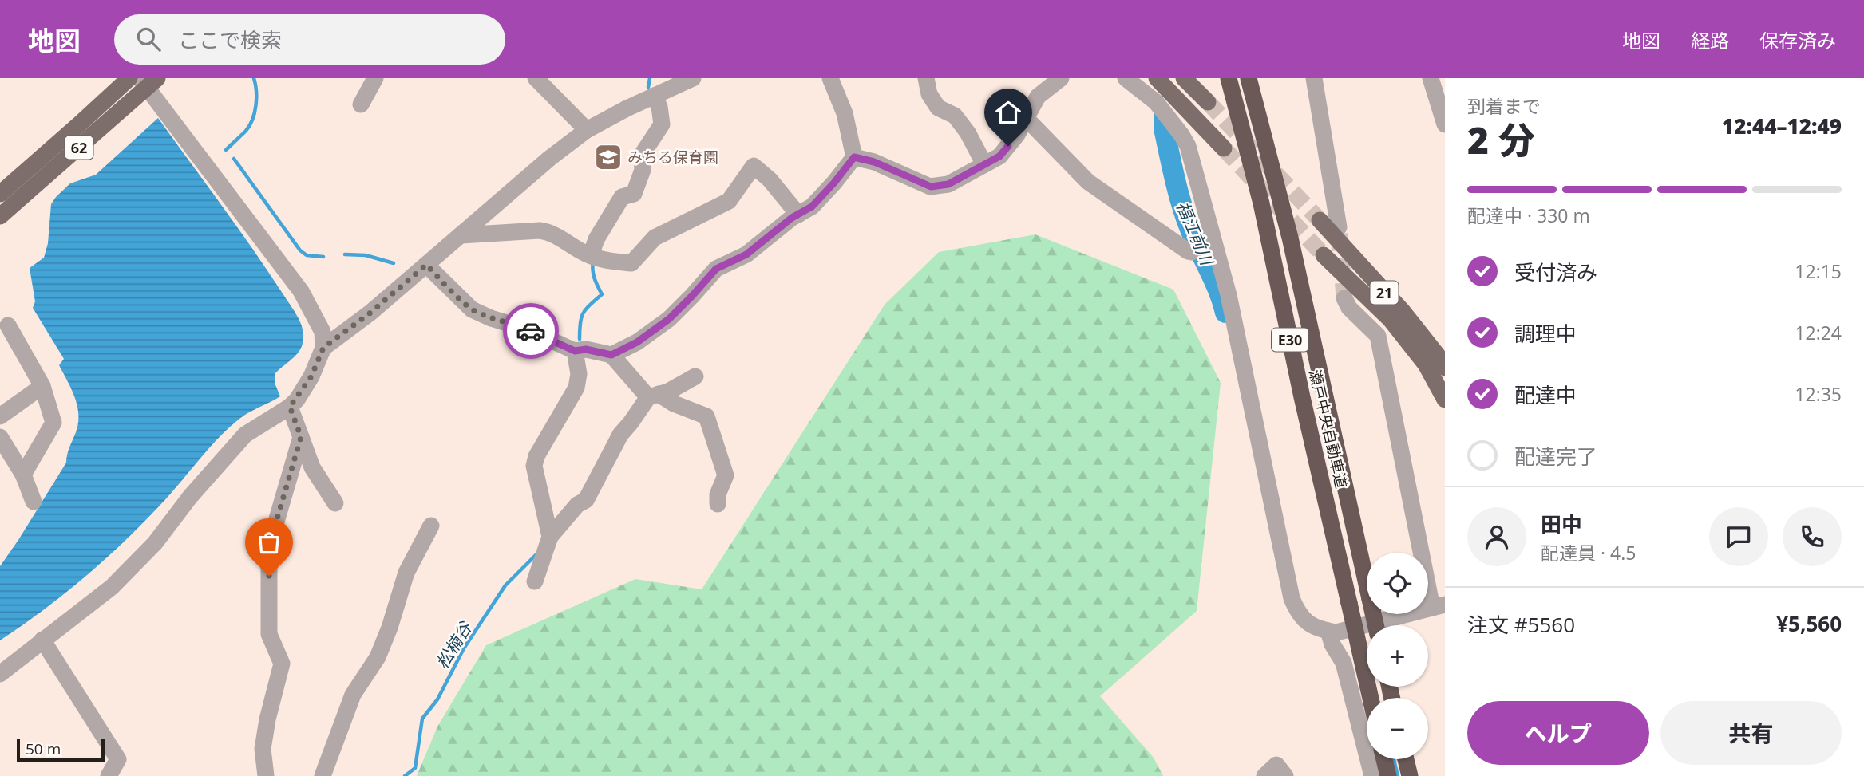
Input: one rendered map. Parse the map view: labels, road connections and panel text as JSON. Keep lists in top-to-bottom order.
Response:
{
  "streets": {
    "highway": ["E30", "瀬戸中央自動車道"],
    "main road": ["62", "21"]
  },
  "water": ["福江前川", "松楠谷"],
  "places": {
    "school or university": ["みちる保育園"]
  },
  "scale_bar": "50 m",
  "page": {
    "header": "地図",
    "search": "ここで検索",
    "nav": ["地図", "経路", "保存済み"],
    "heading": ["2 分", "到着まで", "12:44–12:49"],
    "panel": [
      "田中",
      "配達員 · 4.5",
      "注文 #5560",
      "¥5,560"
    ],
    "bar": "配達中 · 330 m",
    "list": [
      ["受付済み", "12:15"],
      ["調理中", "12:24"],
      ["配達中", "12:35"],
      "配達完了"
    ],
    "map_buttons": ["+", "−"],
    "buttons": ["ヘルプ", "共有"],
    "scale": "50 m"
  }
}
